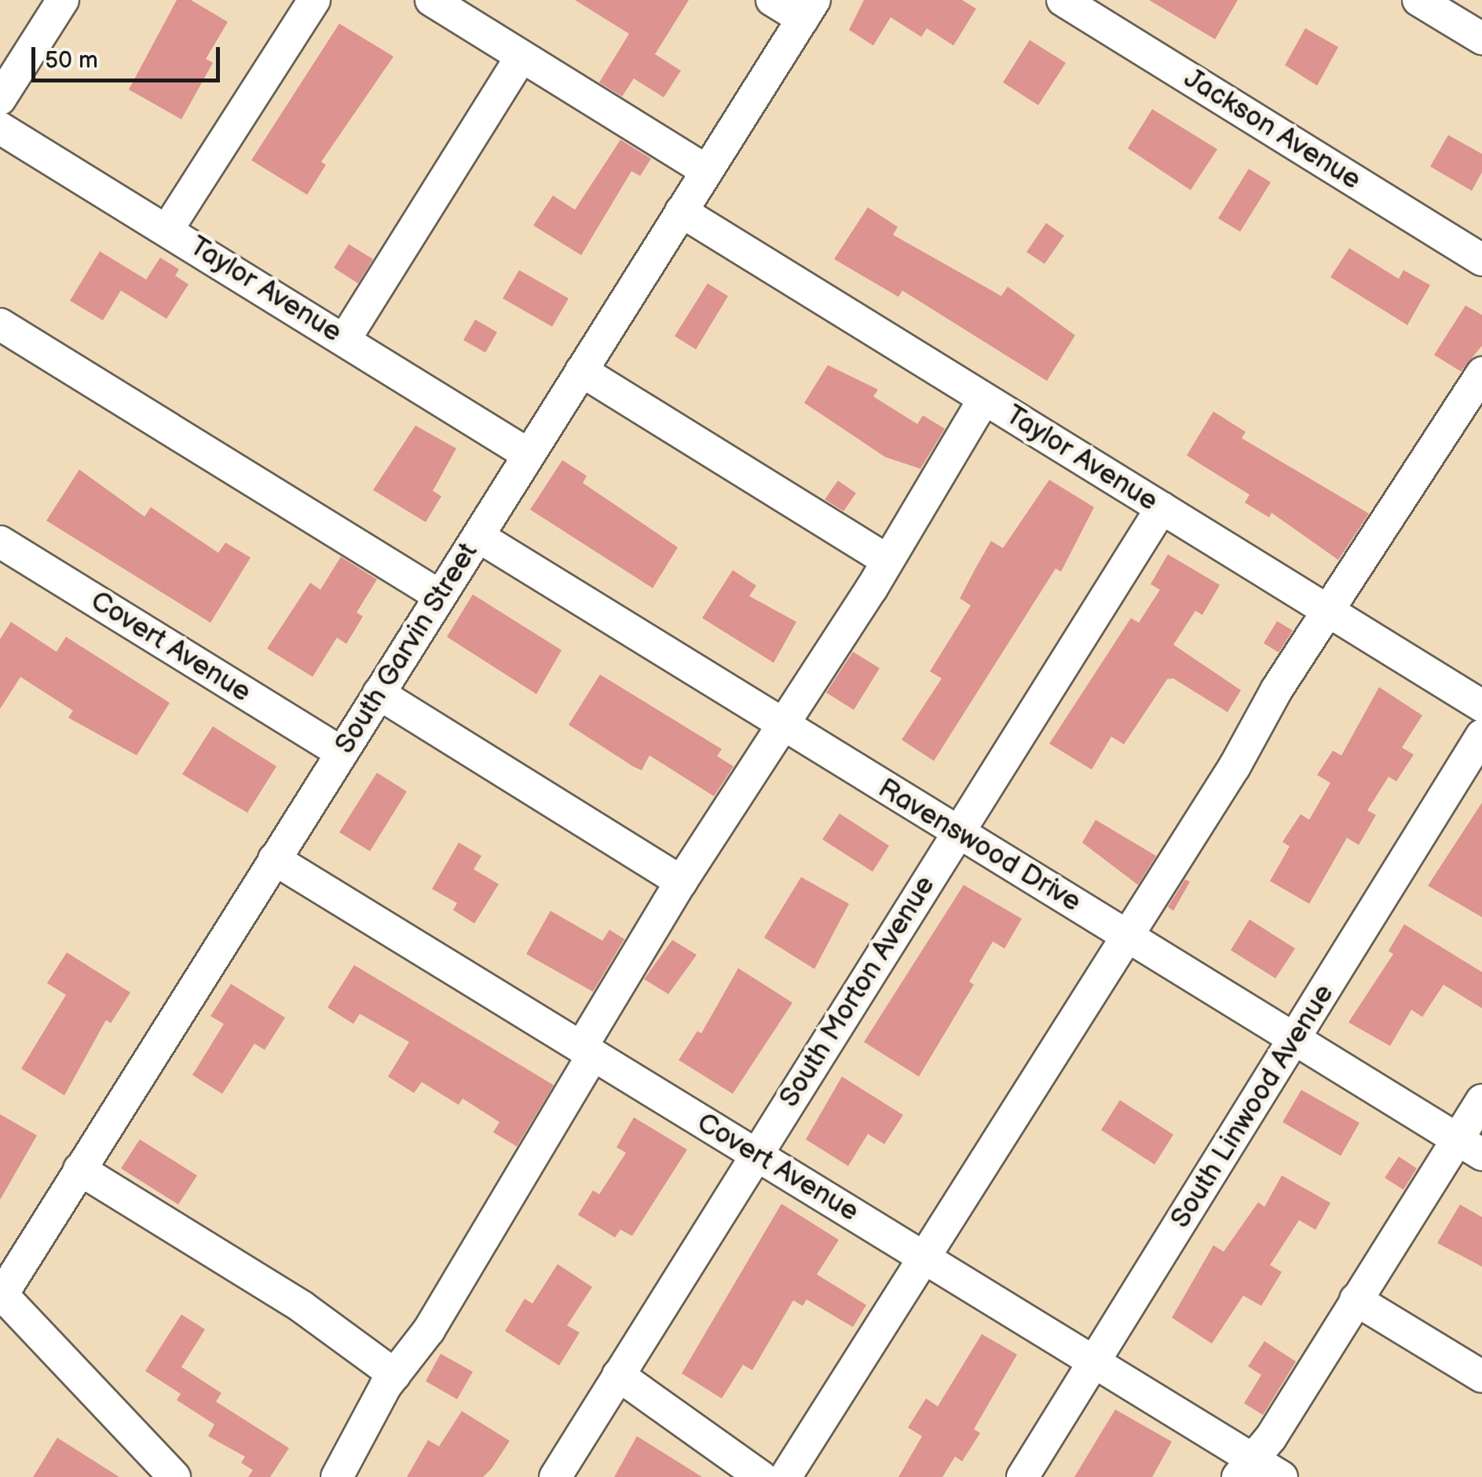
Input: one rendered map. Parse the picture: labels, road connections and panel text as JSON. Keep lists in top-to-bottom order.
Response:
{
  "streets": {
    "street": [
      "Jackson Avenue",
      "Taylor Avenue",
      "Covert Avenue",
      "South Garvin Street",
      "Ravenswood Drive",
      "South Morton Avenue",
      "South Linwood Avenue"
    ]
  },
  "crossings": [
    ["Taylor Avenue", "South Garvin Street"],
    ["Taylor Avenue", "South Morton Avenue"],
    ["Covert Avenue", "South Garvin Street"],
    ["Covert Avenue", "South Morton Avenue"],
    ["Covert Avenue", "South Linwood Avenue"],
    ["South Garvin Street", "Ravenswood Drive"],
    ["Ravenswood Drive", "South Morton Avenue"],
    ["Ravenswood Drive", "South Linwood Avenue"]
  ],
  "scale_bar": "50 m"
}
